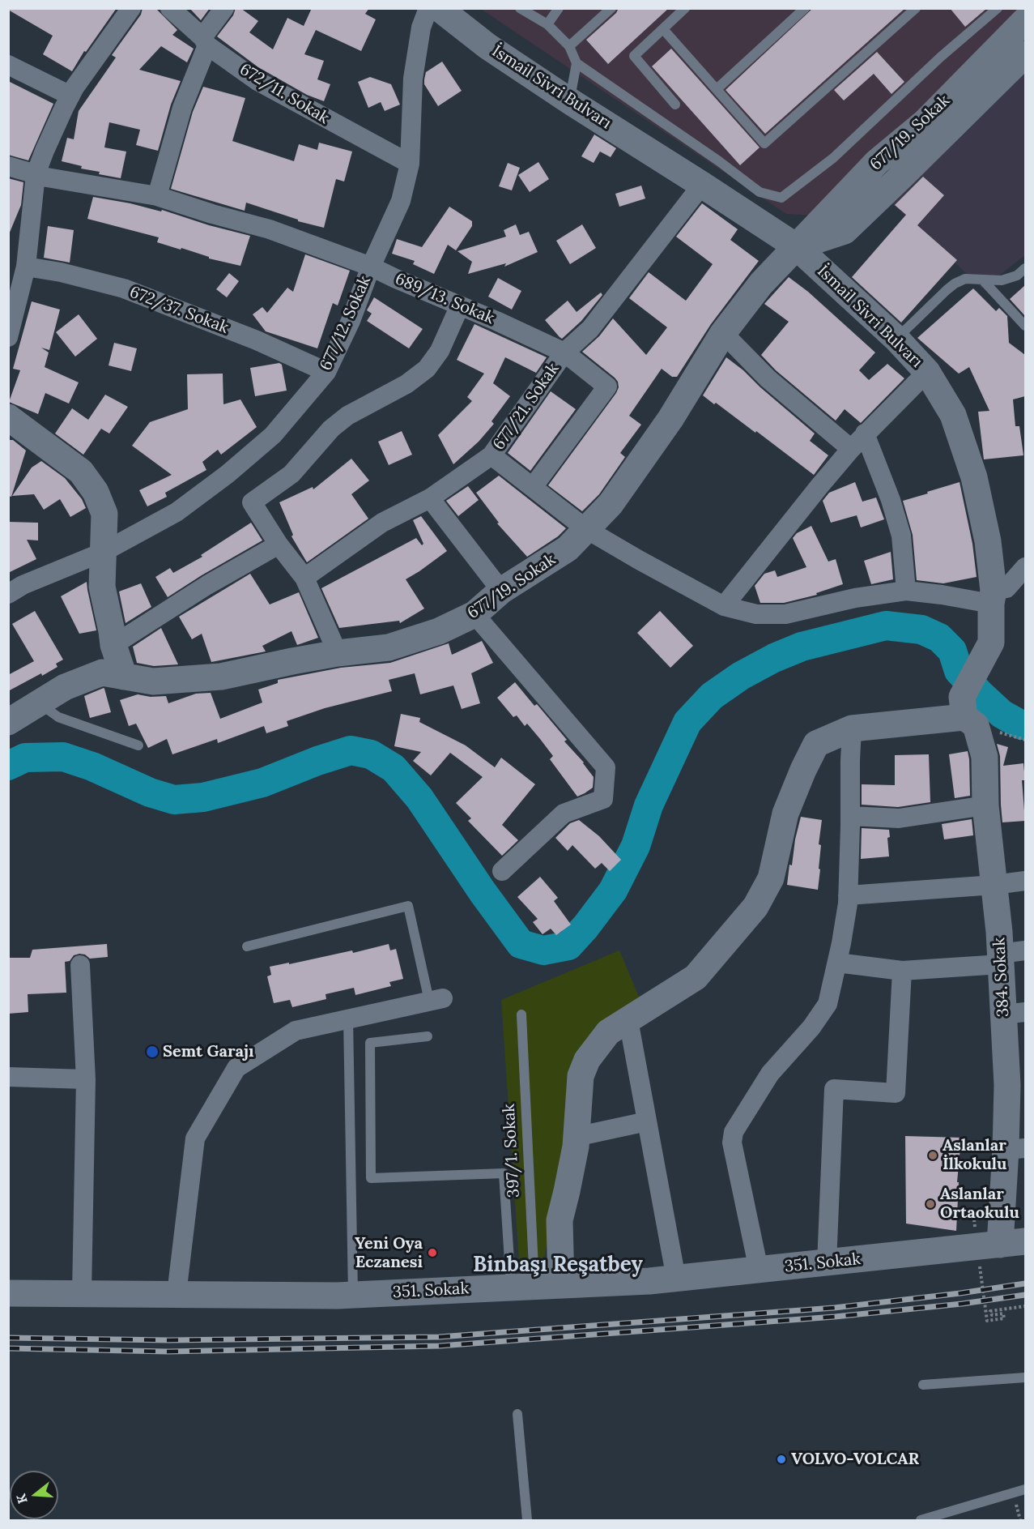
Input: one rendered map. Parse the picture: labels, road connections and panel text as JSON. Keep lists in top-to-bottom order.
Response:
{
  "streets": {
    "street": [
      "İsmail Sivri Bulvarı",
      "672/11. Sokak",
      "677/19. Sokak",
      "689/13. Sokak",
      "672/37. Sokak",
      "677/12. Sokak",
      "677/21. Sokak",
      "384. Sokak",
      "351. Sokak"
    ],
    "lane": ["397/1. Sokak"]
  },
  "crossings": [
    ["İsmail Sivri Bulvarı", "677/19. Sokak"],
    ["İsmail Sivri Bulvarı", "677/21. Sokak"],
    ["İsmail Sivri Bulvarı", "384. Sokak"],
    ["672/11. Sokak", "677/12. Sokak"],
    ["689/13. Sokak", "677/12. Sokak"],
    ["689/13. Sokak", "677/21. Sokak"],
    ["672/37. Sokak", "677/12. Sokak"],
    ["384. Sokak", "351. Sokak"],
    ["397/1. Sokak", "351. Sokak"]
  ],
  "districts": ["Binbaşı Reşatbey"],
  "places": [
    "Semt Garajı",
    "Aslanlar İlkokulu",
    "Aslanlar Ortaokulu",
    "Yeni Oya Eczanesi",
    "VOLVO-VOLCAR"
  ],
  "north": "left"
}
